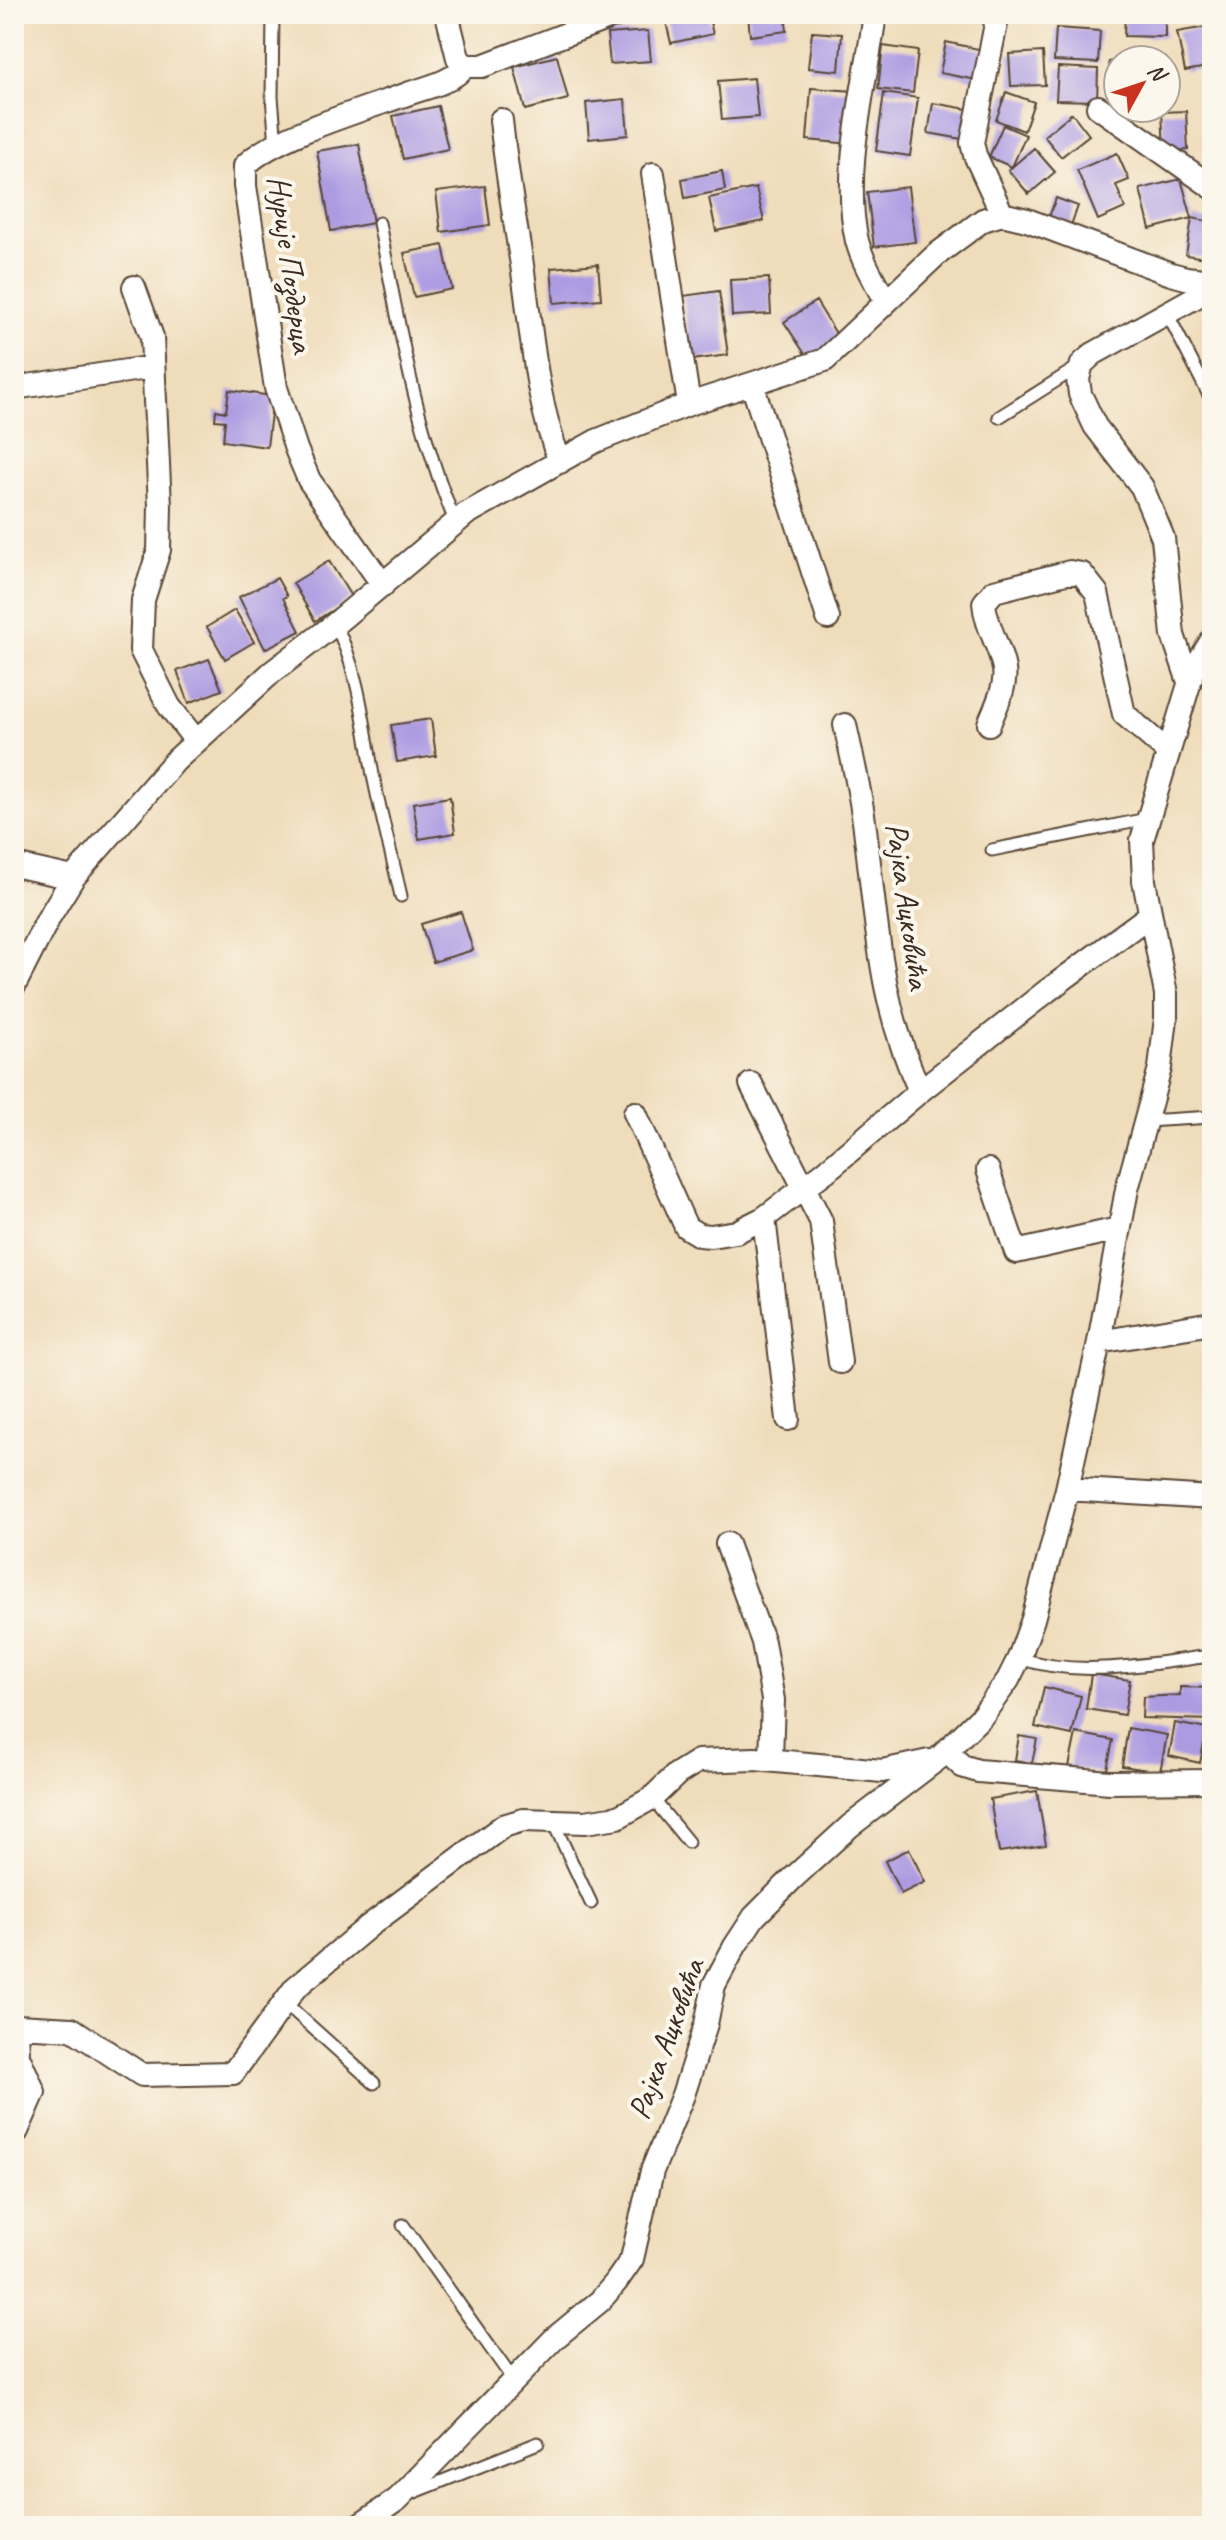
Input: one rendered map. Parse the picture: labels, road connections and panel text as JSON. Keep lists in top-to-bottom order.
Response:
{
  "streets": {
    "street": ["Нурије Поздерца", "Рајка Ацковића"]
  },
  "north": "top right"
}
